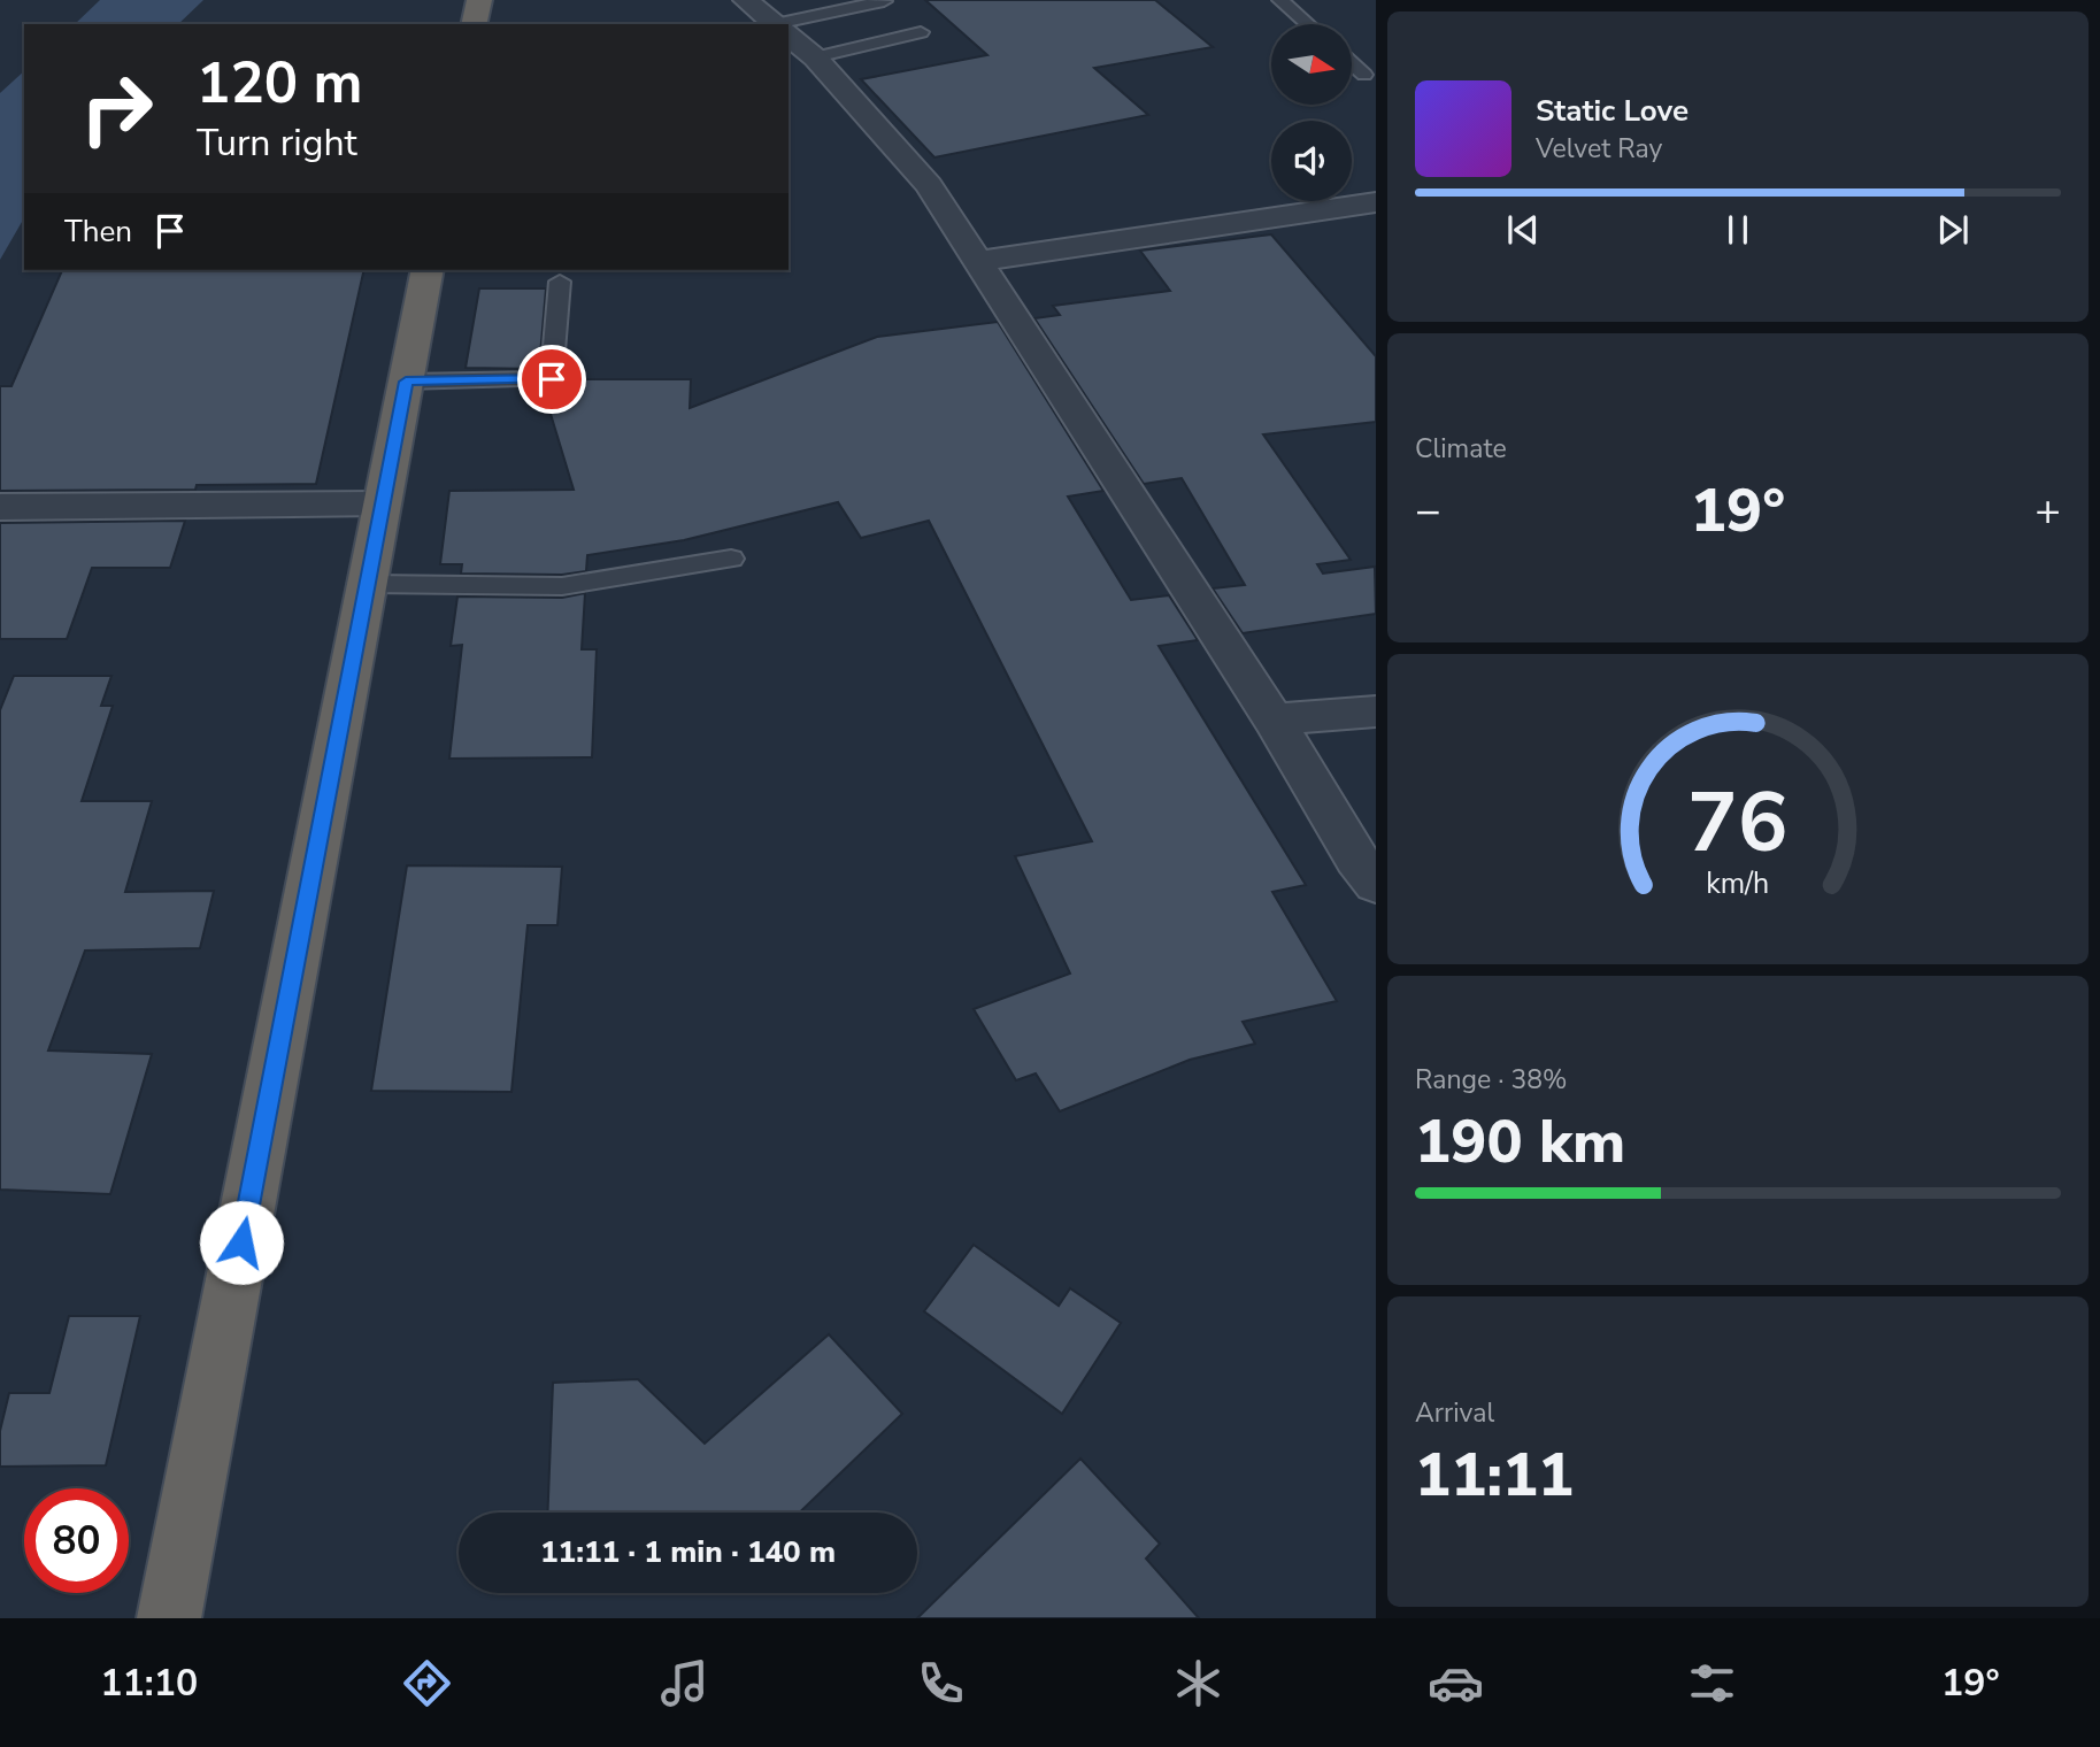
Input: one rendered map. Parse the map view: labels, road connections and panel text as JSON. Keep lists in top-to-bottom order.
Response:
{
  "north": "right",
  "page": {
    "turn": ["120 m", "Turn right"],
    "song": ["Static Love", "Velvet Ray"],
    "then": "Then",
    "tile": [
      "Climate",
      ["Range · 38%", "190 km"],
      ["Arrival", "11:11"]
    ],
    "heat": ["−", "19°", "+"],
    "limit": "80",
    "trip": "11:11 · 1 min · 140 m",
    "tabs": ["11:10", "19°"],
    "gauge": ["76", "km/h"]
  }
}
